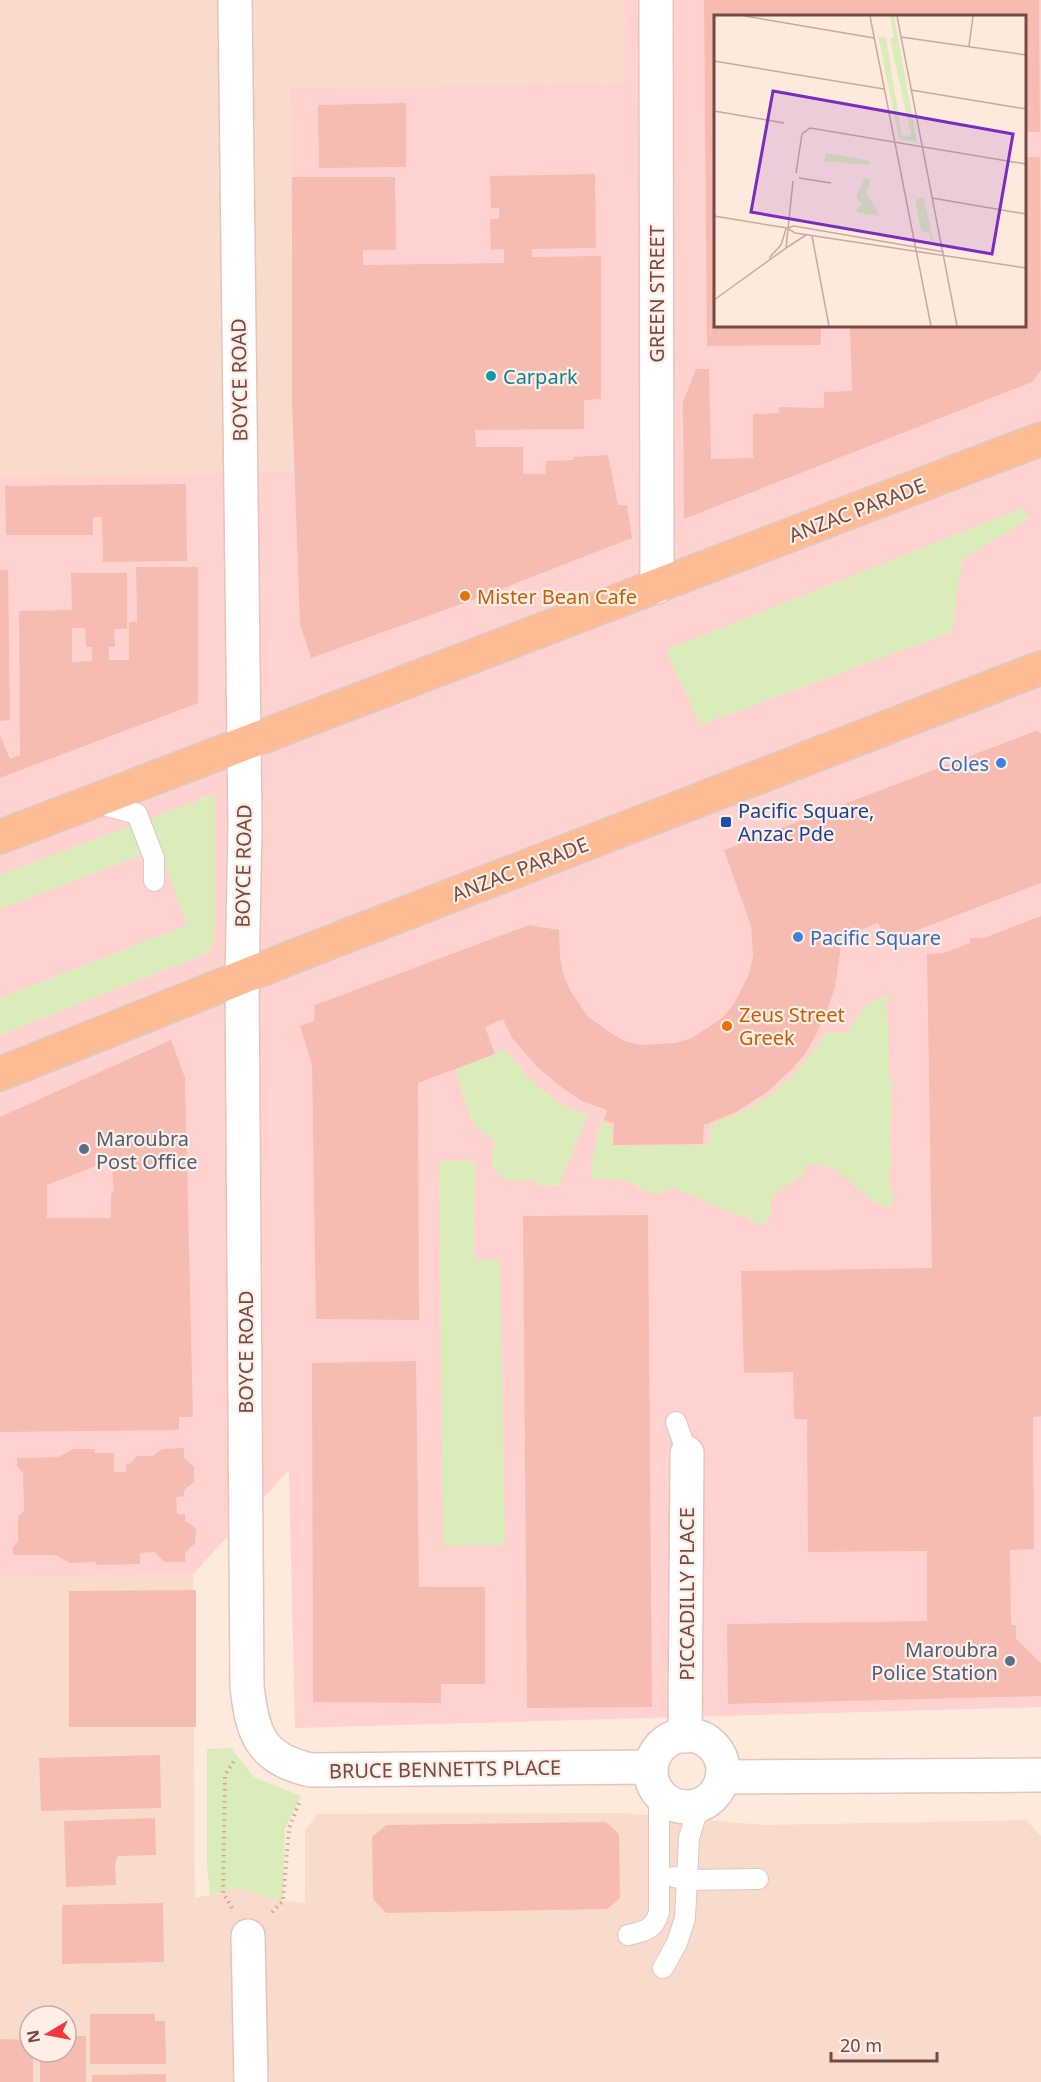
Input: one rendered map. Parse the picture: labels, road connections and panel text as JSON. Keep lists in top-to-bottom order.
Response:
{
  "streets": {
    "main road": ["ANZAC PARADE"],
    "street": [
      "GREEN STREET",
      "BOYCE ROAD",
      "PICCADILLY PLACE",
      "BRUCE BENNETTS PLACE"
    ]
  },
  "crossings": [
    ["GREEN STREET", "ANZAC PARADE"],
    ["BOYCE ROAD", "ANZAC PARADE"],
    ["BOYCE ROAD", "BRUCE BENNETTS PLACE"],
    ["PICCADILLY PLACE", "BRUCE BENNETTS PLACE"]
  ],
  "places": {
    "other": [
      "Carpark",
      "Mister Bean Cafe",
      "Coles",
      "Pacific Square",
      "Zeus Street Greek",
      "Maroubra Post Office",
      "Maroubra Police Station"
    ],
    "transit": ["Pacific Square, Anzac Pde"]
  },
  "scale_bar": "20 m",
  "north": "left"
}
